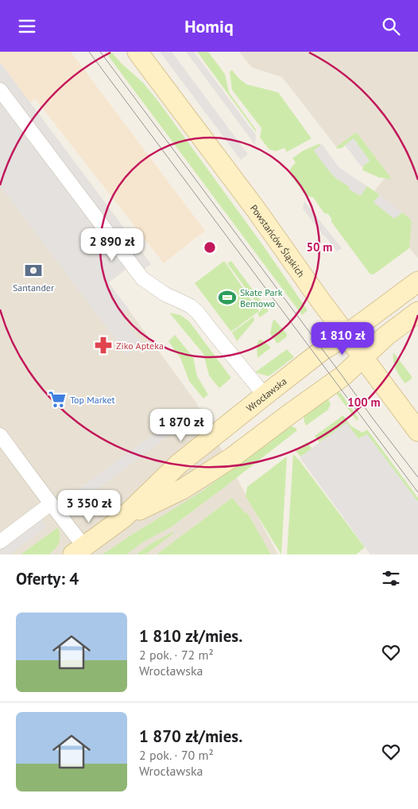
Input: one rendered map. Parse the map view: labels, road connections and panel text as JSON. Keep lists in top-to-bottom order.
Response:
{
  "streets": {
    "street": ["Powstańców Śląskich", "Wrocławska"]
  },
  "crossings": [
    ["Powstańców Śląskich", "Wrocławska"]
  ],
  "places": {
    "bank": ["Santander"],
    "sports": ["Skate Park Bemowo"],
    "pharmacy": ["Ziko Apteka"],
    "supermarket": ["Top Market"]
  },
  "page": {
    "header": "Homiq",
    "price": [
      "2 890 zł",
      "1 810 zł",
      "1 870 zł",
      "3 350 zł"
    ],
    "heading": "Oferty: 4",
    "list": [
      {
        "name": "1 810 zł/mies.",
        "note": "2 pok. · 72 m² · Wrocławska"
      },
      {
        "name": "1 870 zł/mies.",
        "note": "2 pok. · 70 m² · Wrocławska"
      }
    ]
  },
  "rings": ["50 m", "100 m"]
}
